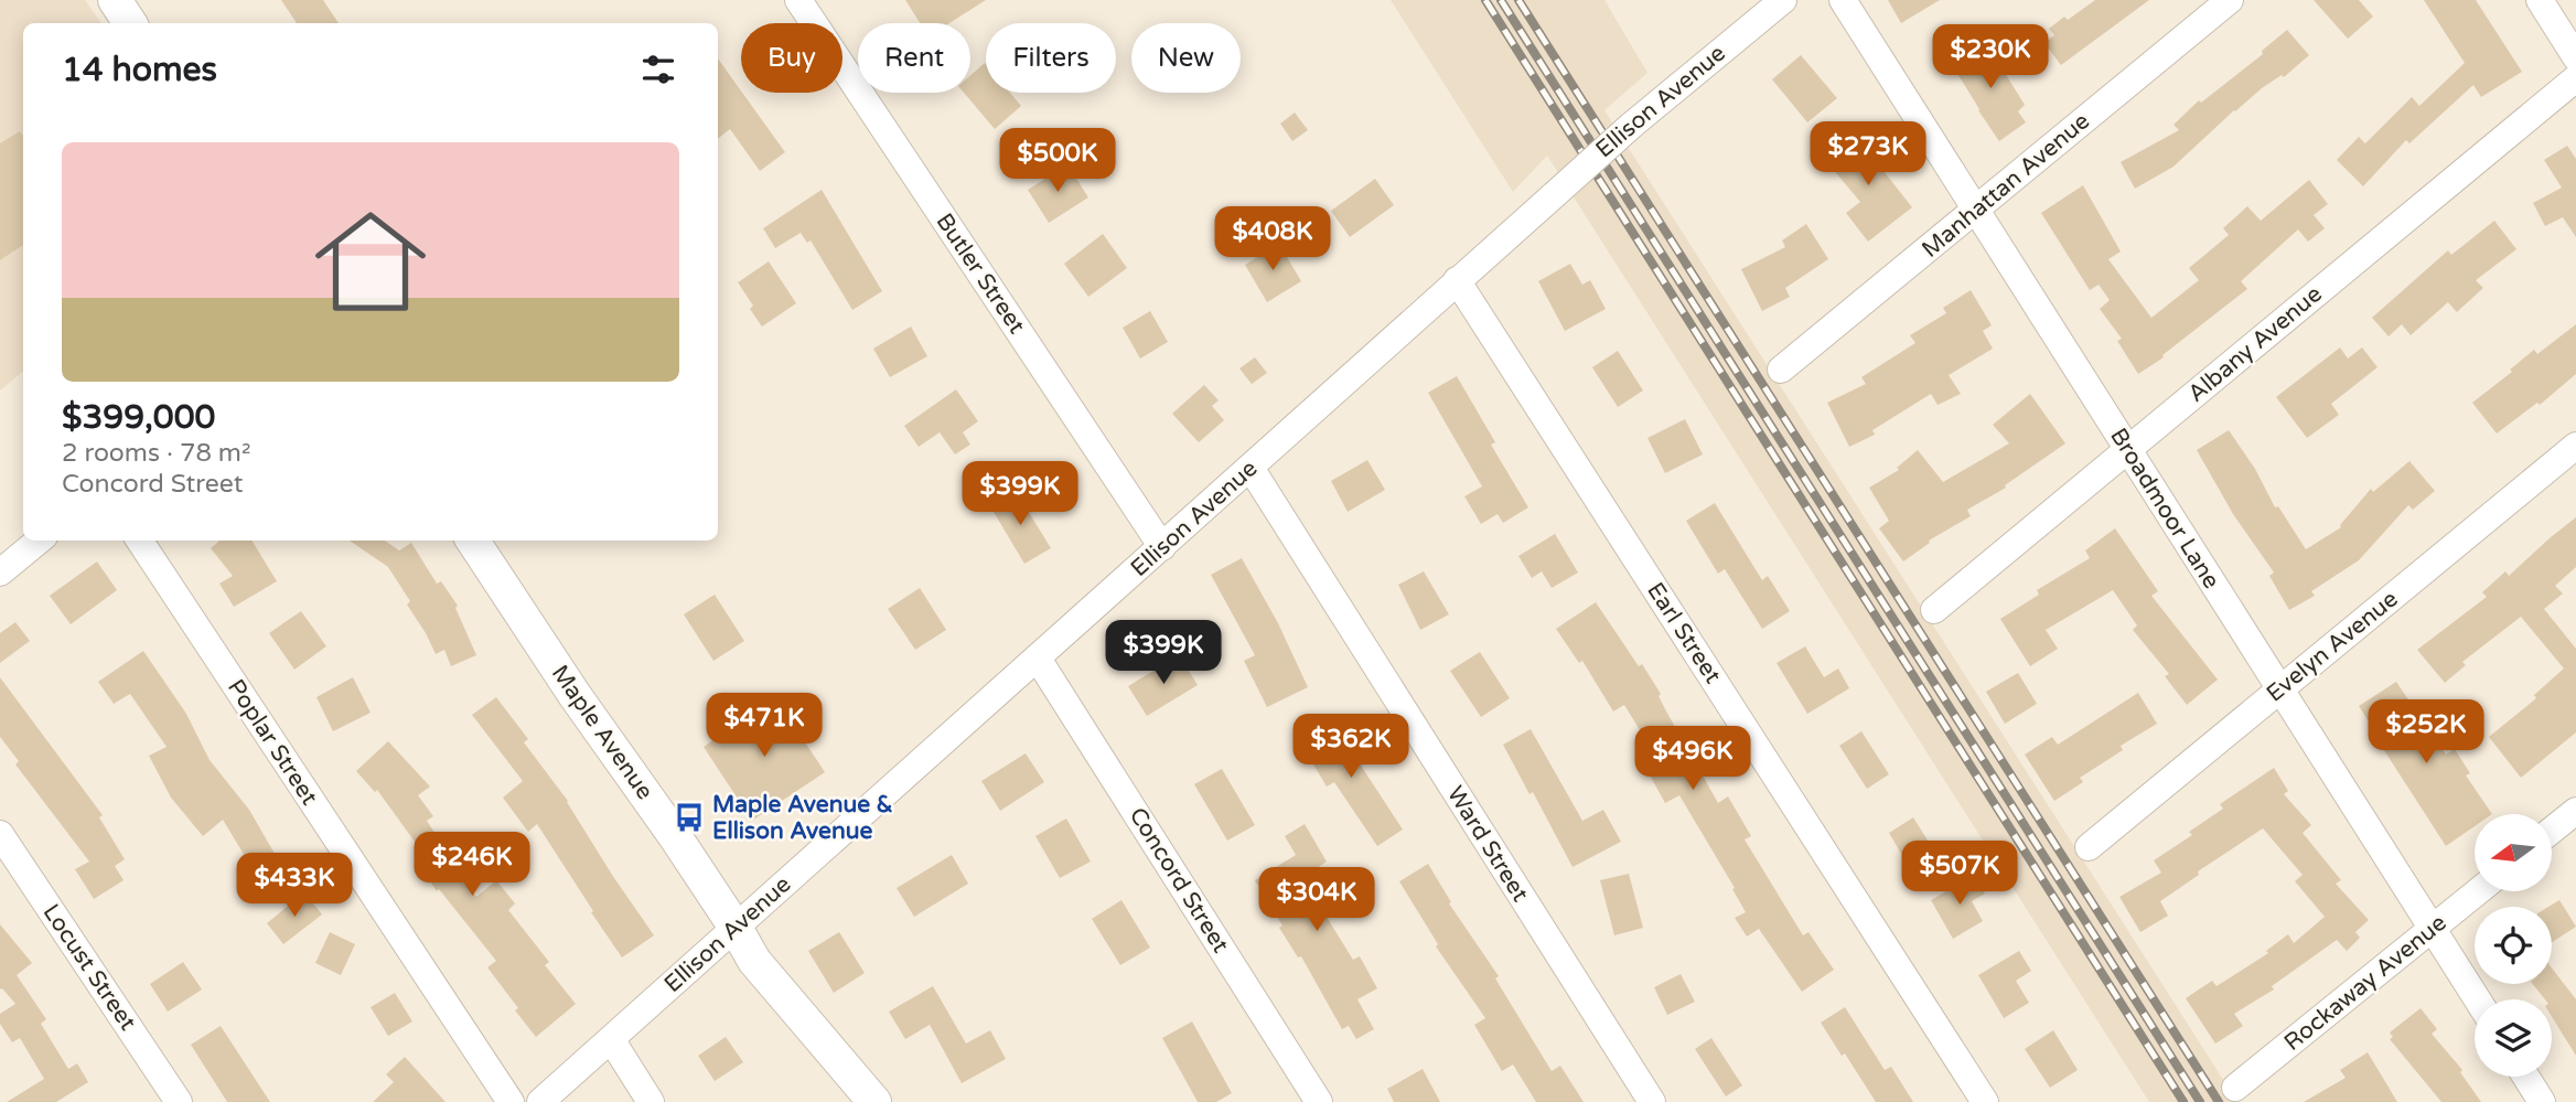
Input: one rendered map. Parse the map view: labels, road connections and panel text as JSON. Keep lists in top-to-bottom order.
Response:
{
  "streets": {
    "main road": ["Maple Avenue"],
    "street": [
      "Ellison Avenue",
      "Manhattan Avenue",
      "Butler Street",
      "Albany Avenue",
      "Broadmoor Lane",
      "Earl Street",
      "Evelyn Avenue",
      "Poplar Street",
      "Ward Street",
      "Concord Street",
      "Locust Street",
      "Rockaway Avenue"
    ]
  },
  "crossings": [
    ["Ellison Avenue", "Butler Street"],
    ["Ellison Avenue", "Earl Street"],
    ["Ellison Avenue", "Maple Avenue"],
    ["Ellison Avenue", "Ward Street"],
    ["Ellison Avenue", "Concord Street"],
    ["Manhattan Avenue", "Broadmoor Lane"],
    ["Albany Avenue", "Broadmoor Lane"],
    ["Broadmoor Lane", "Evelyn Avenue"],
    ["Broadmoor Lane", "Rockaway Avenue"]
  ],
  "places": {
    "bus stop": ["Maple Avenue & Ellison Avenue"]
  },
  "north": "left",
  "page": {
    "chip": [
      "Buy",
      "Rent",
      "Filters",
      "New"
    ],
    "heading": "14 homes",
    "price": [
      "$230K",
      "$273K",
      "$500K",
      "$408K",
      "$399K",
      "$399K",
      "$471K",
      "$252K",
      "$362K",
      "$496K",
      "$246K",
      "$507K",
      "$433K",
      "$304K"
    ],
    "list": [
      {
        "name": "$399,000",
        "note": "2 rooms · 78 m² · Concord Street"
      }
    ]
  }
}
